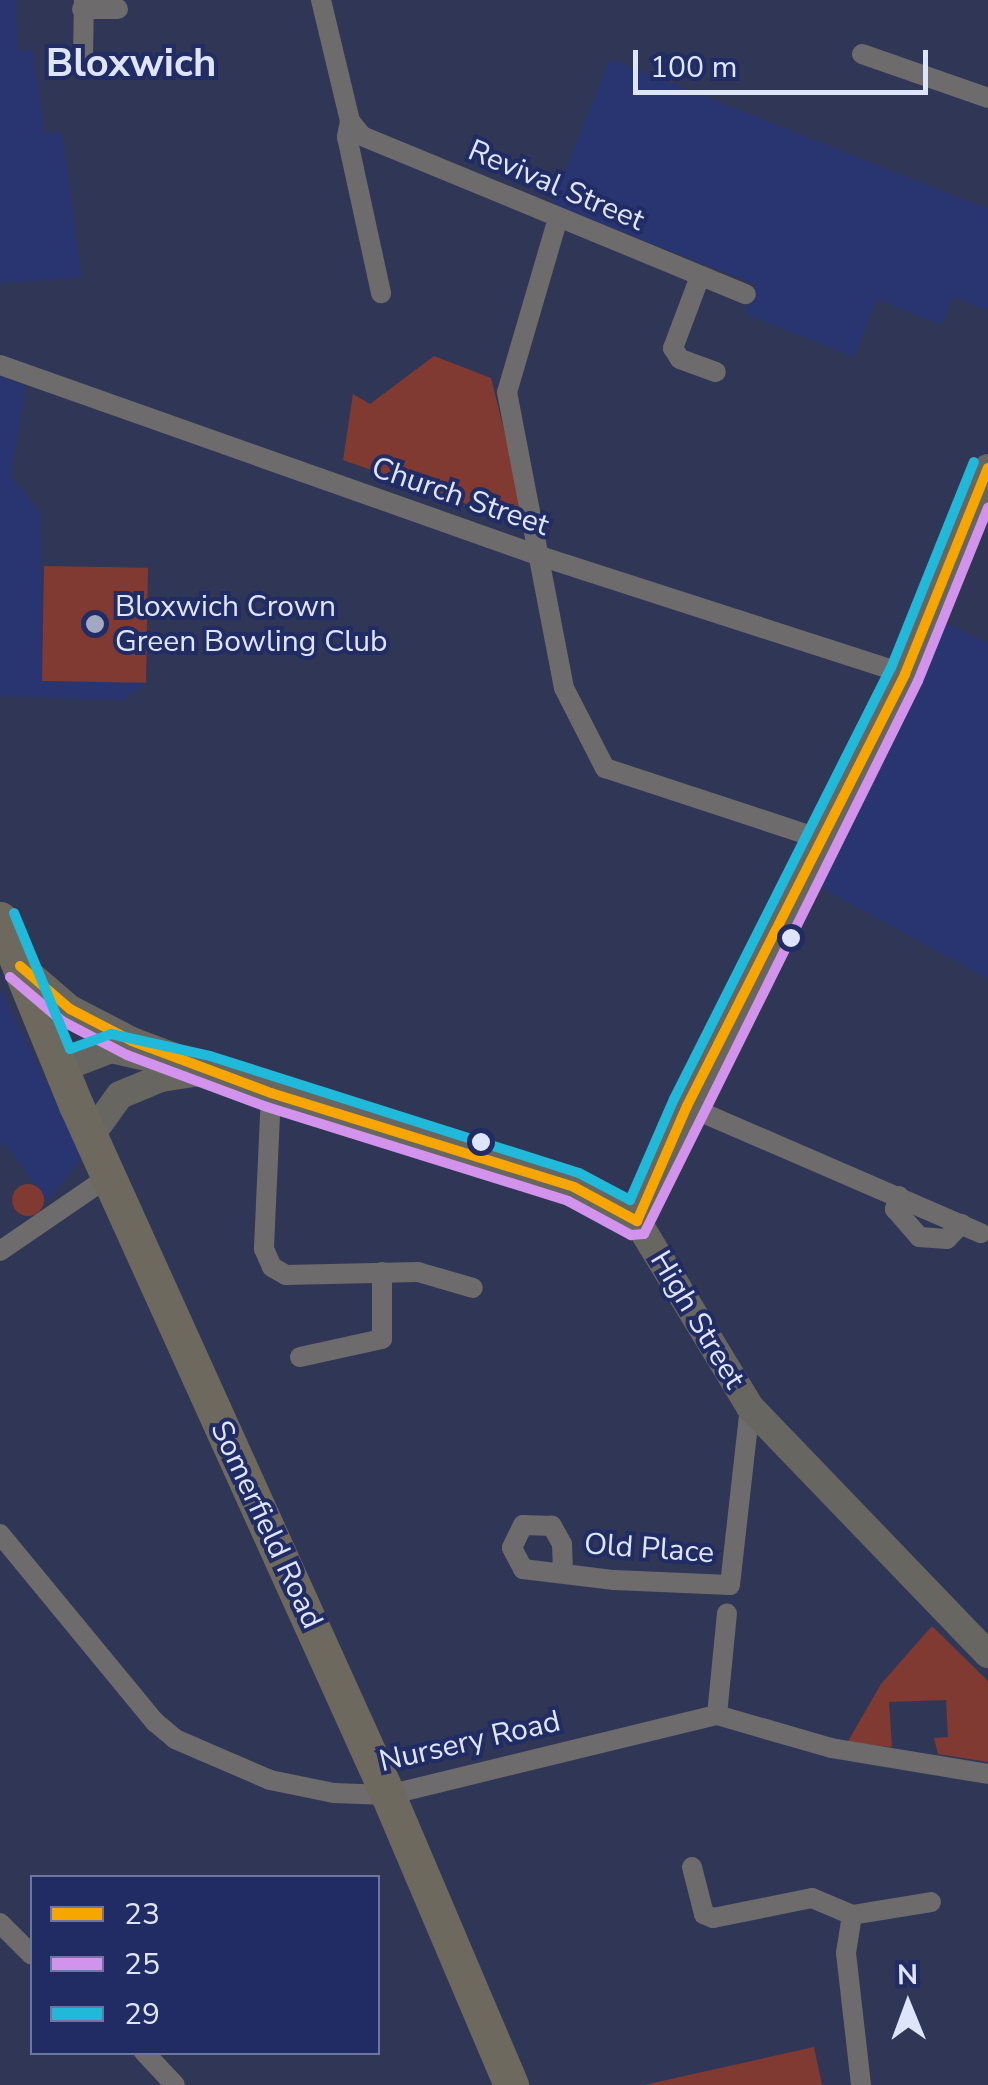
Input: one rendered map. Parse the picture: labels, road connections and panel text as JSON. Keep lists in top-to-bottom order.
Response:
{
  "streets": {
    "highway": ["Somerfield Road"],
    "main road": ["High Street"],
    "street": [
      "Revival Street",
      "Church Street",
      "Old Place",
      "Nursery Road"
    ]
  },
  "crossings": [
    ["High Street", "Somerfield Road"],
    ["High Street", "Old Place"],
    ["Somerfield Road", "Nursery Road"]
  ],
  "districts": ["Bloxwich"],
  "places": ["Bloxwich Crown Green Bowling Club"],
  "lines": ["transit line 29", "transit line 23", "transit line 25"],
  "legend": ["23", "25", "29"],
  "scale_bar": "100 m",
  "north": "top"
}
